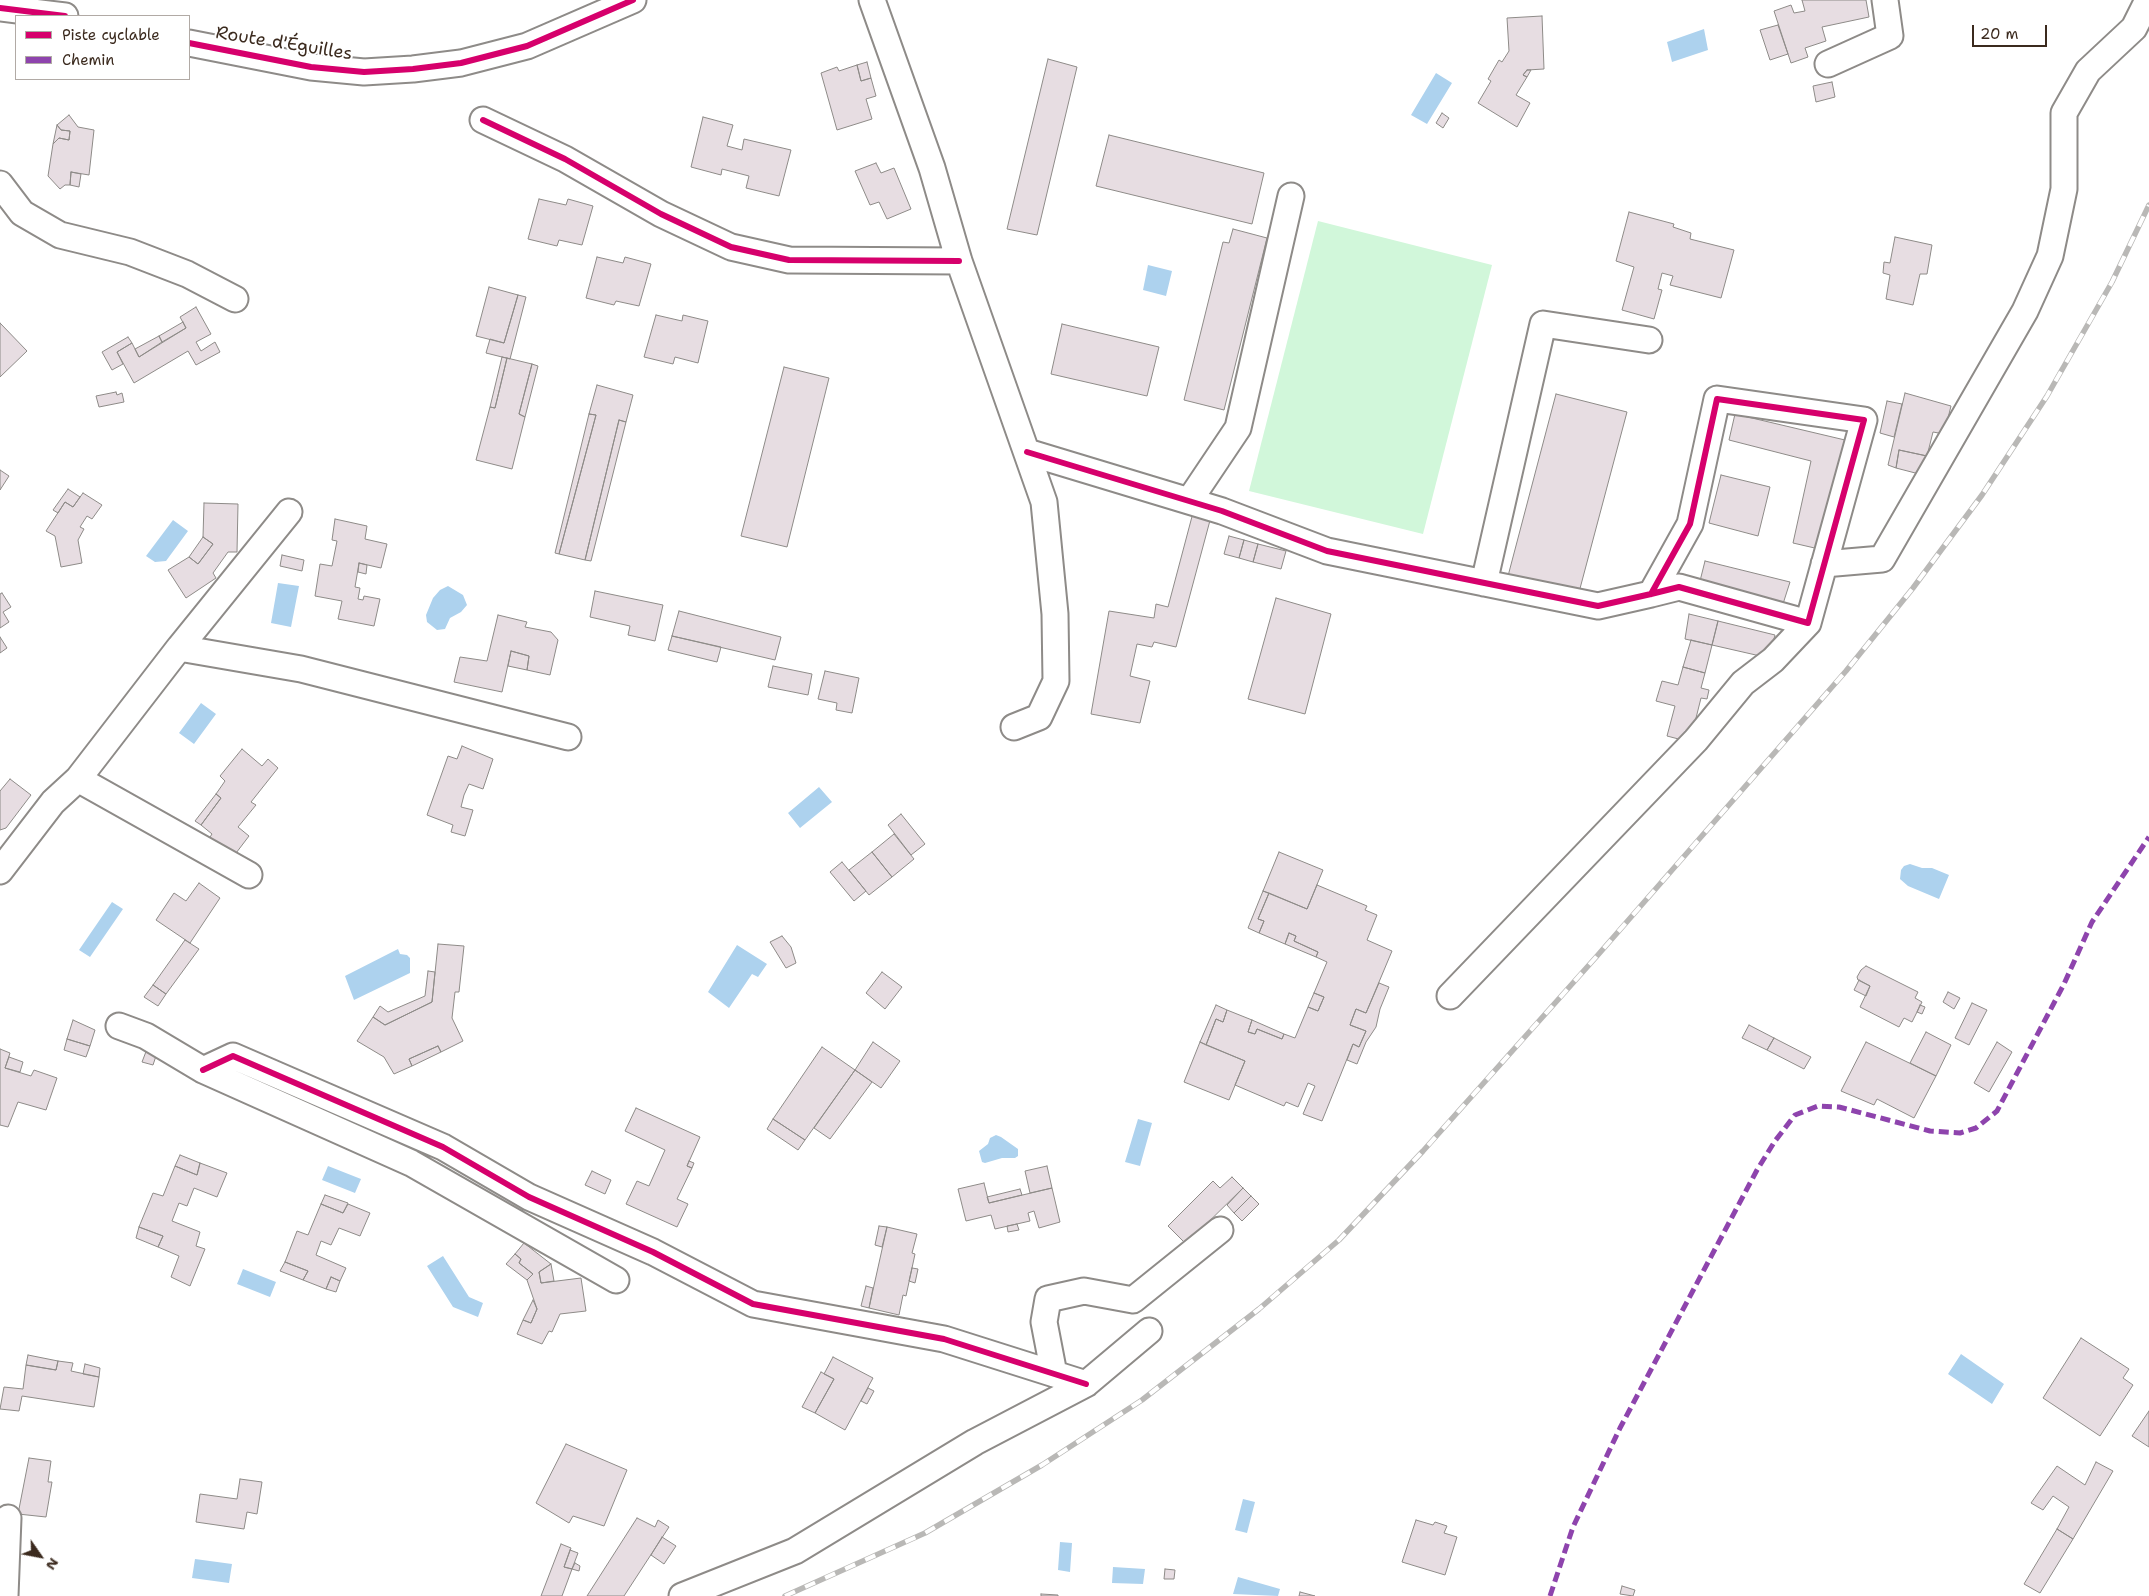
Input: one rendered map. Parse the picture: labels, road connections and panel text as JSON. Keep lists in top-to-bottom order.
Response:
{
  "streets": {
    "street": ["Route d'Éguilles"]
  },
  "legend": ["Piste cyclable", "Chemin"],
  "scale_bar": "20 m",
  "north": "bottom right"
}
